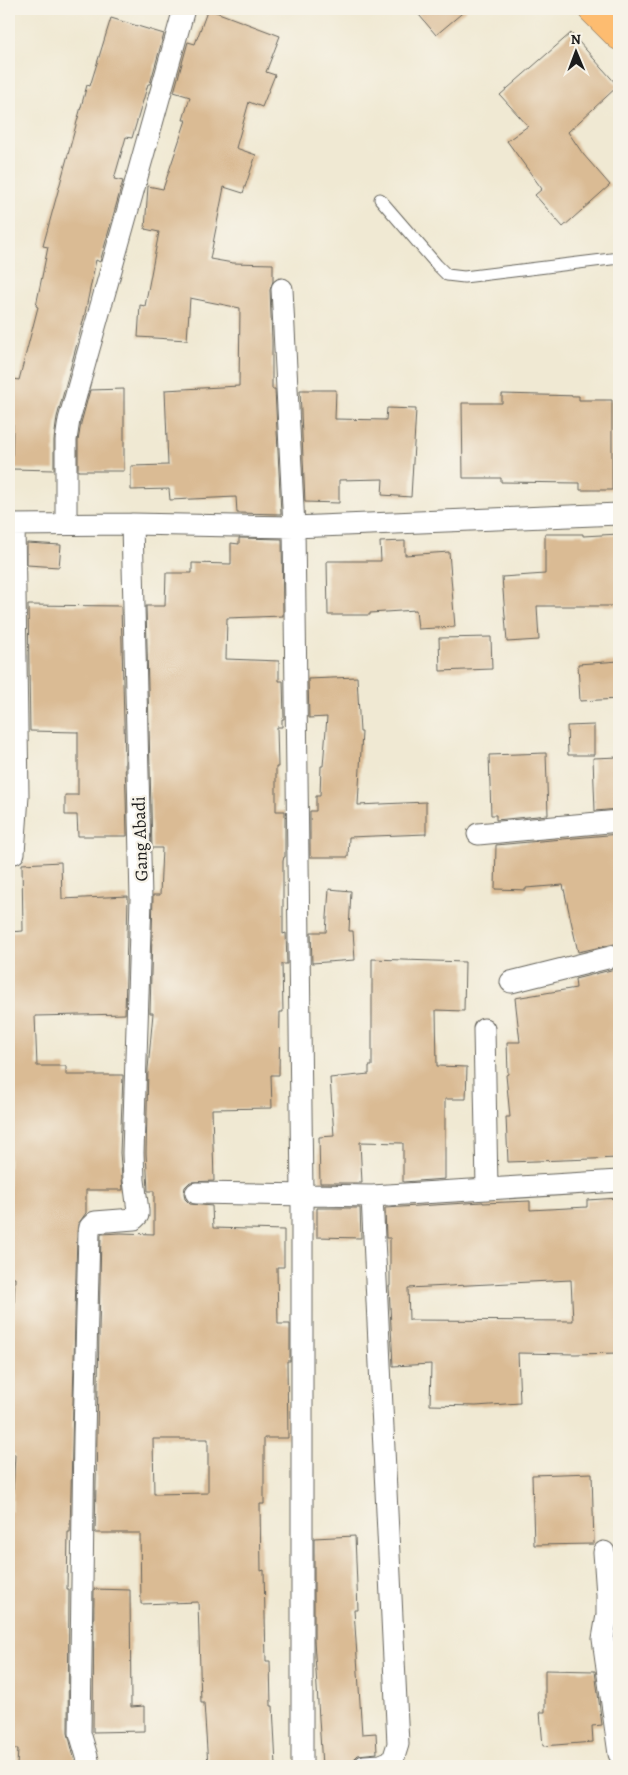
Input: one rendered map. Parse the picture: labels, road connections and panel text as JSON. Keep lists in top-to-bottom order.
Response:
{
  "streets": {
    "street": ["Gang Abadi"]
  },
  "north": "top"
}
